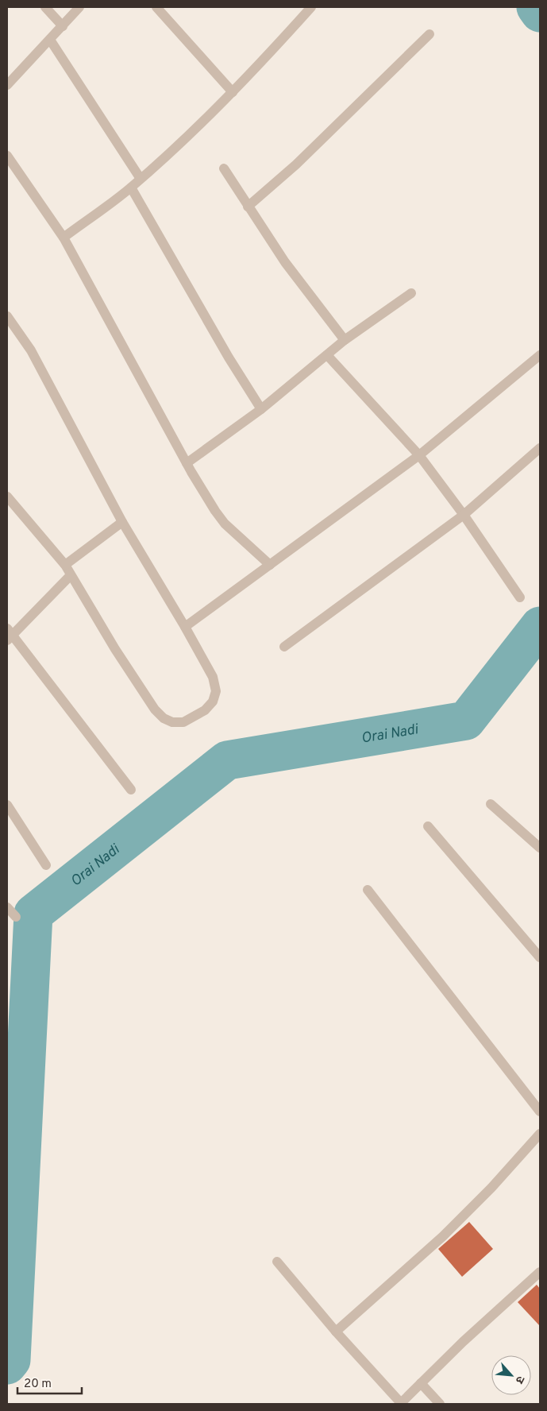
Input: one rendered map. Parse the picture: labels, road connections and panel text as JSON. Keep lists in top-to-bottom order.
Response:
{
  "water": ["Orai Nadi"],
  "scale_bar": "20 m",
  "north": "bottom right"
}
